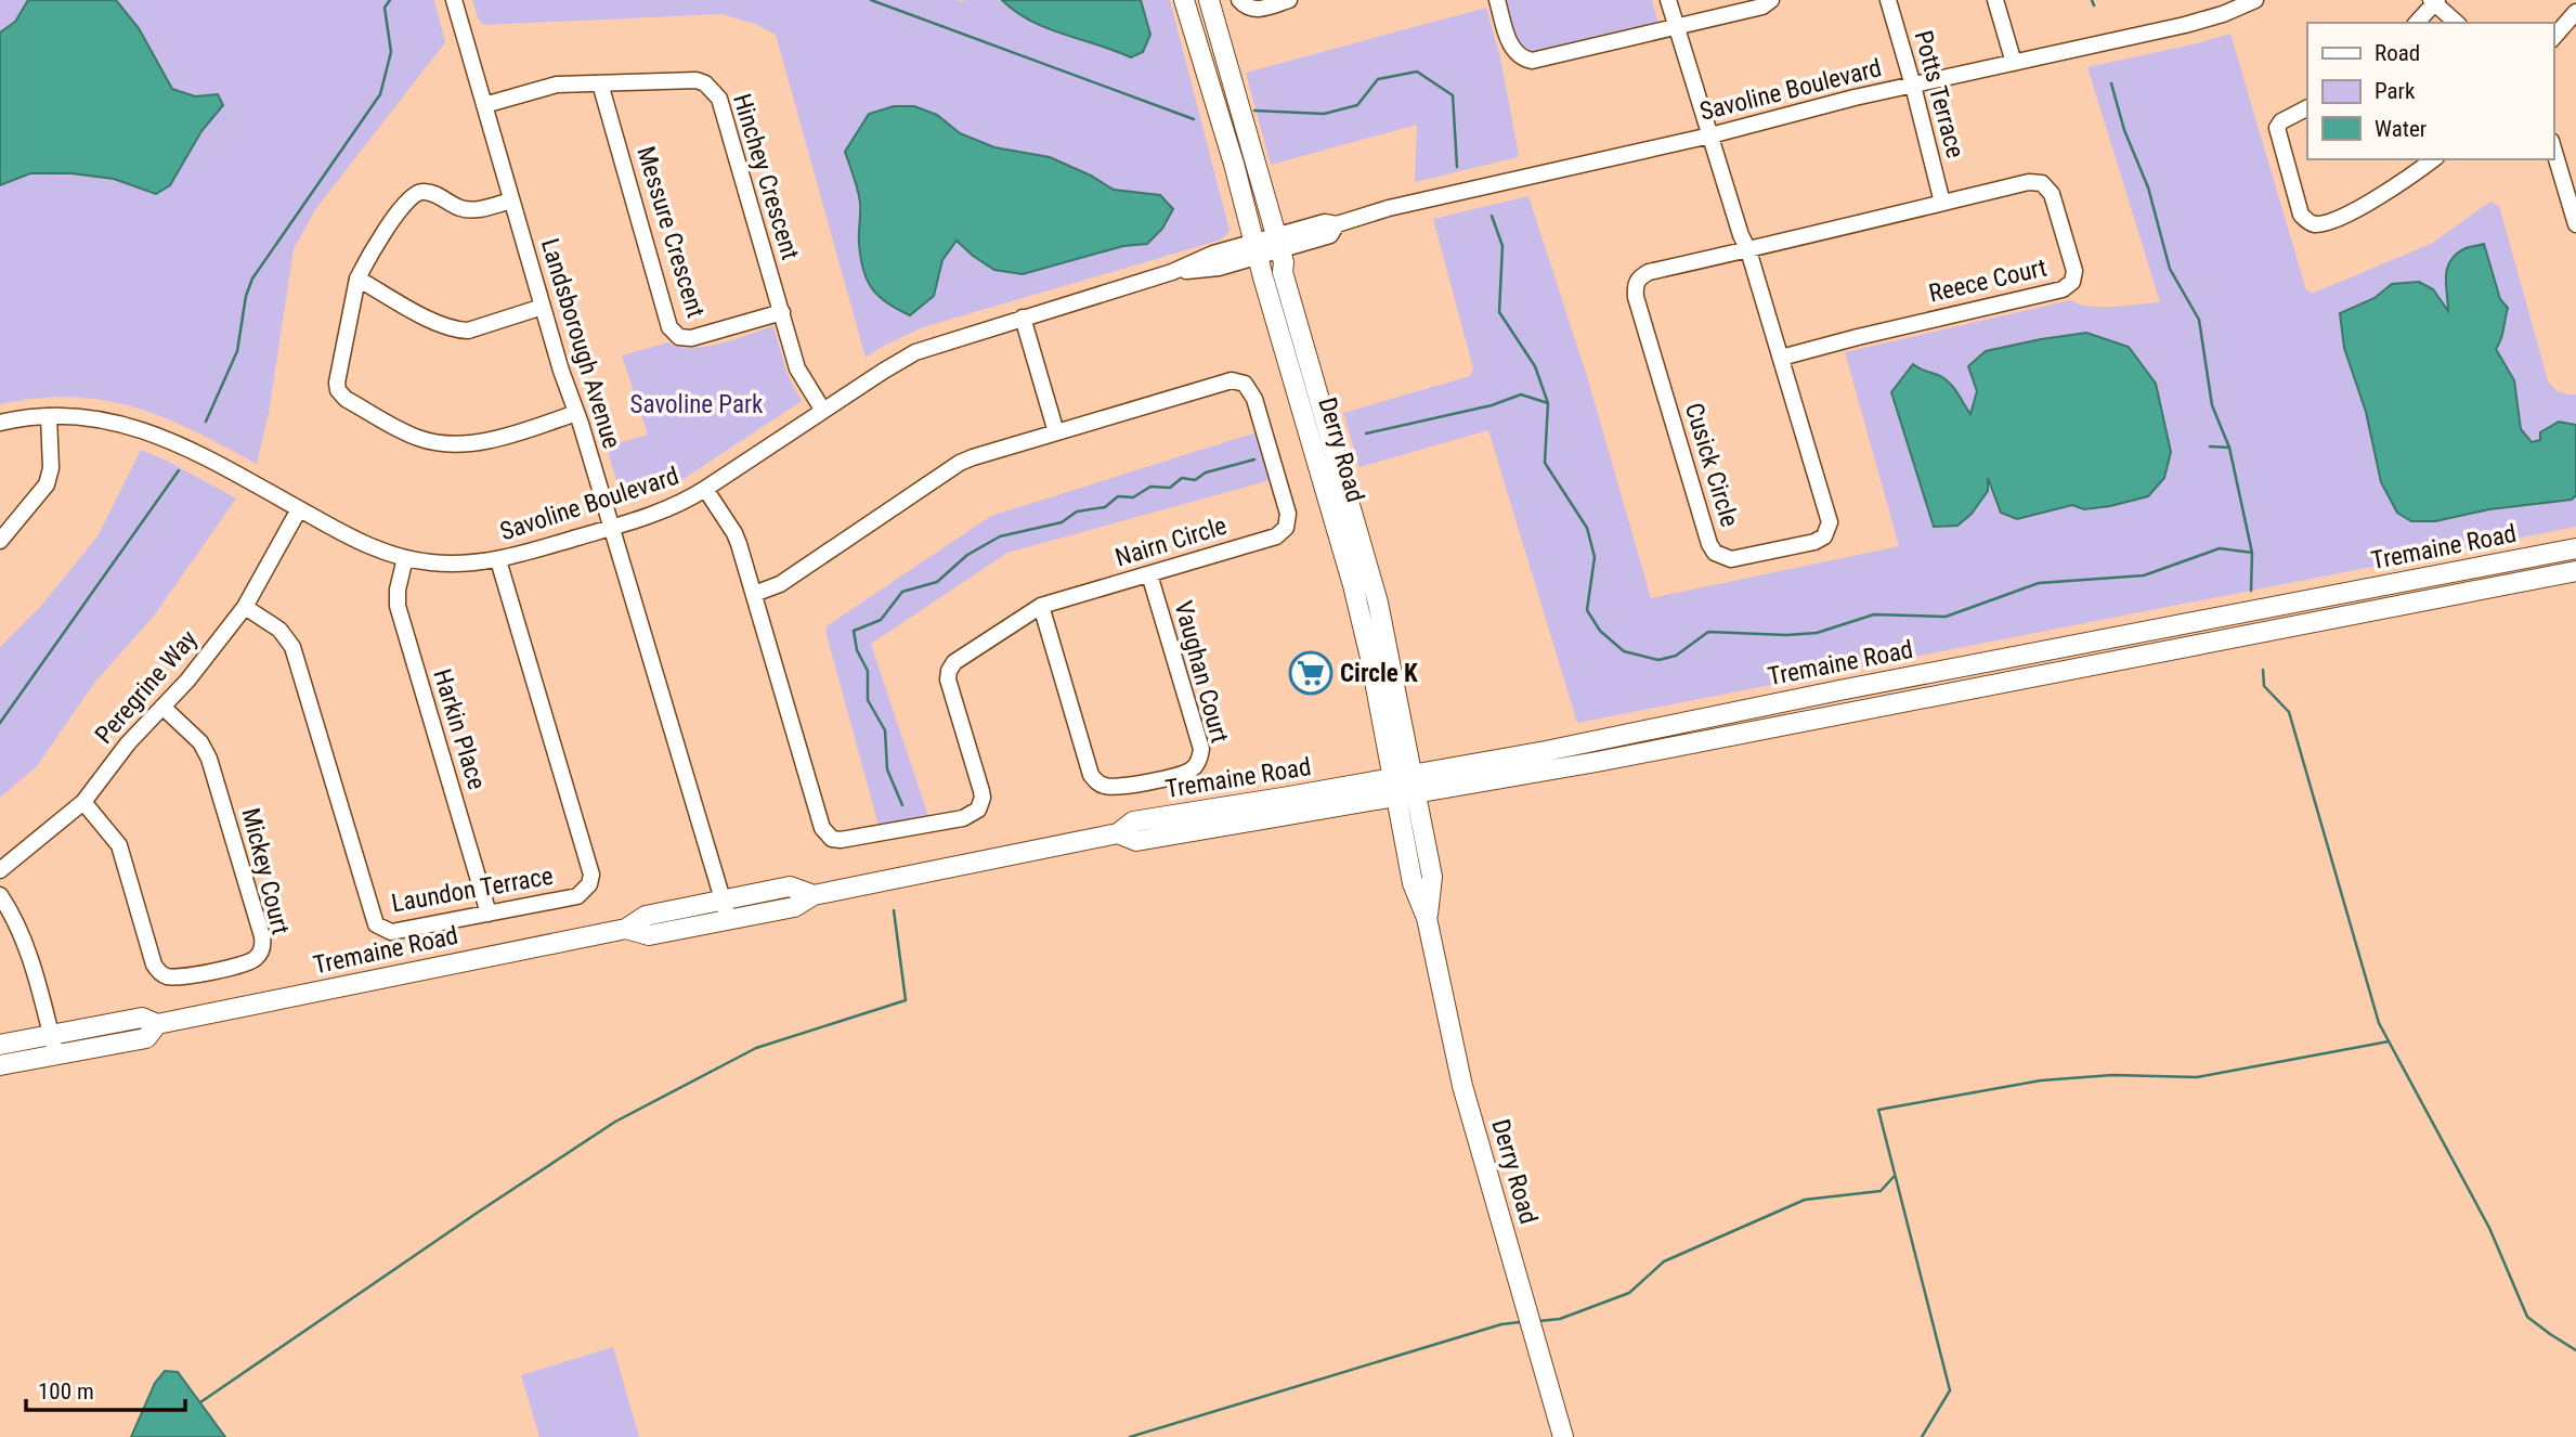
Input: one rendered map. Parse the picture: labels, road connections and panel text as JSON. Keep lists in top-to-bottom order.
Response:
{
  "streets": {
    "main road": ["Derry Road", "Tremaine Road"],
    "street": [
      "Savoline Boulevard",
      "Potts Terrace",
      "Hinchey Crescent",
      "Messure Crescent",
      "Reece Court",
      "Landsborough Avenue",
      "Cusick Circle",
      "Nairn Circle",
      "Vaughan Court",
      "Peregrine Way",
      "Harkin Place",
      "Mickey Court",
      "Laundon Terrace"
    ]
  },
  "crossings": [
    ["Savoline Boulevard", "Potts Terrace"],
    ["Savoline Boulevard", "Hinchey Crescent"],
    ["Savoline Boulevard", "Landsborough Avenue"],
    ["Savoline Boulevard", "Derry Road"],
    ["Savoline Boulevard", "Cusick Circle"],
    ["Savoline Boulevard", "Nairn Circle"],
    ["Savoline Boulevard", "Peregrine Way"],
    ["Savoline Boulevard", "Harkin Place"],
    ["Savoline Boulevard", "Laundon Terrace"],
    ["Potts Terrace", "Reece Court"],
    ["Hinchey Crescent", "Messure Crescent"],
    ["Hinchey Crescent", "Landsborough Avenue"],
    ["Reece Court", "Cusick Circle"],
    ["Landsborough Avenue", "Tremaine Road"],
    ["Derry Road", "Tremaine Road"],
    ["Nairn Circle", "Vaughan Court"],
    ["Peregrine Way", "Mickey Court"],
    ["Peregrine Way", "Laundon Terrace"],
    ["Harkin Place", "Laundon Terrace"]
  ],
  "parks": ["Savoline Park"],
  "places": {
    "supermarket": ["Circle K"]
  },
  "legend": ["Road", "Park", "Water"],
  "scale_bar": "100 m"
}
